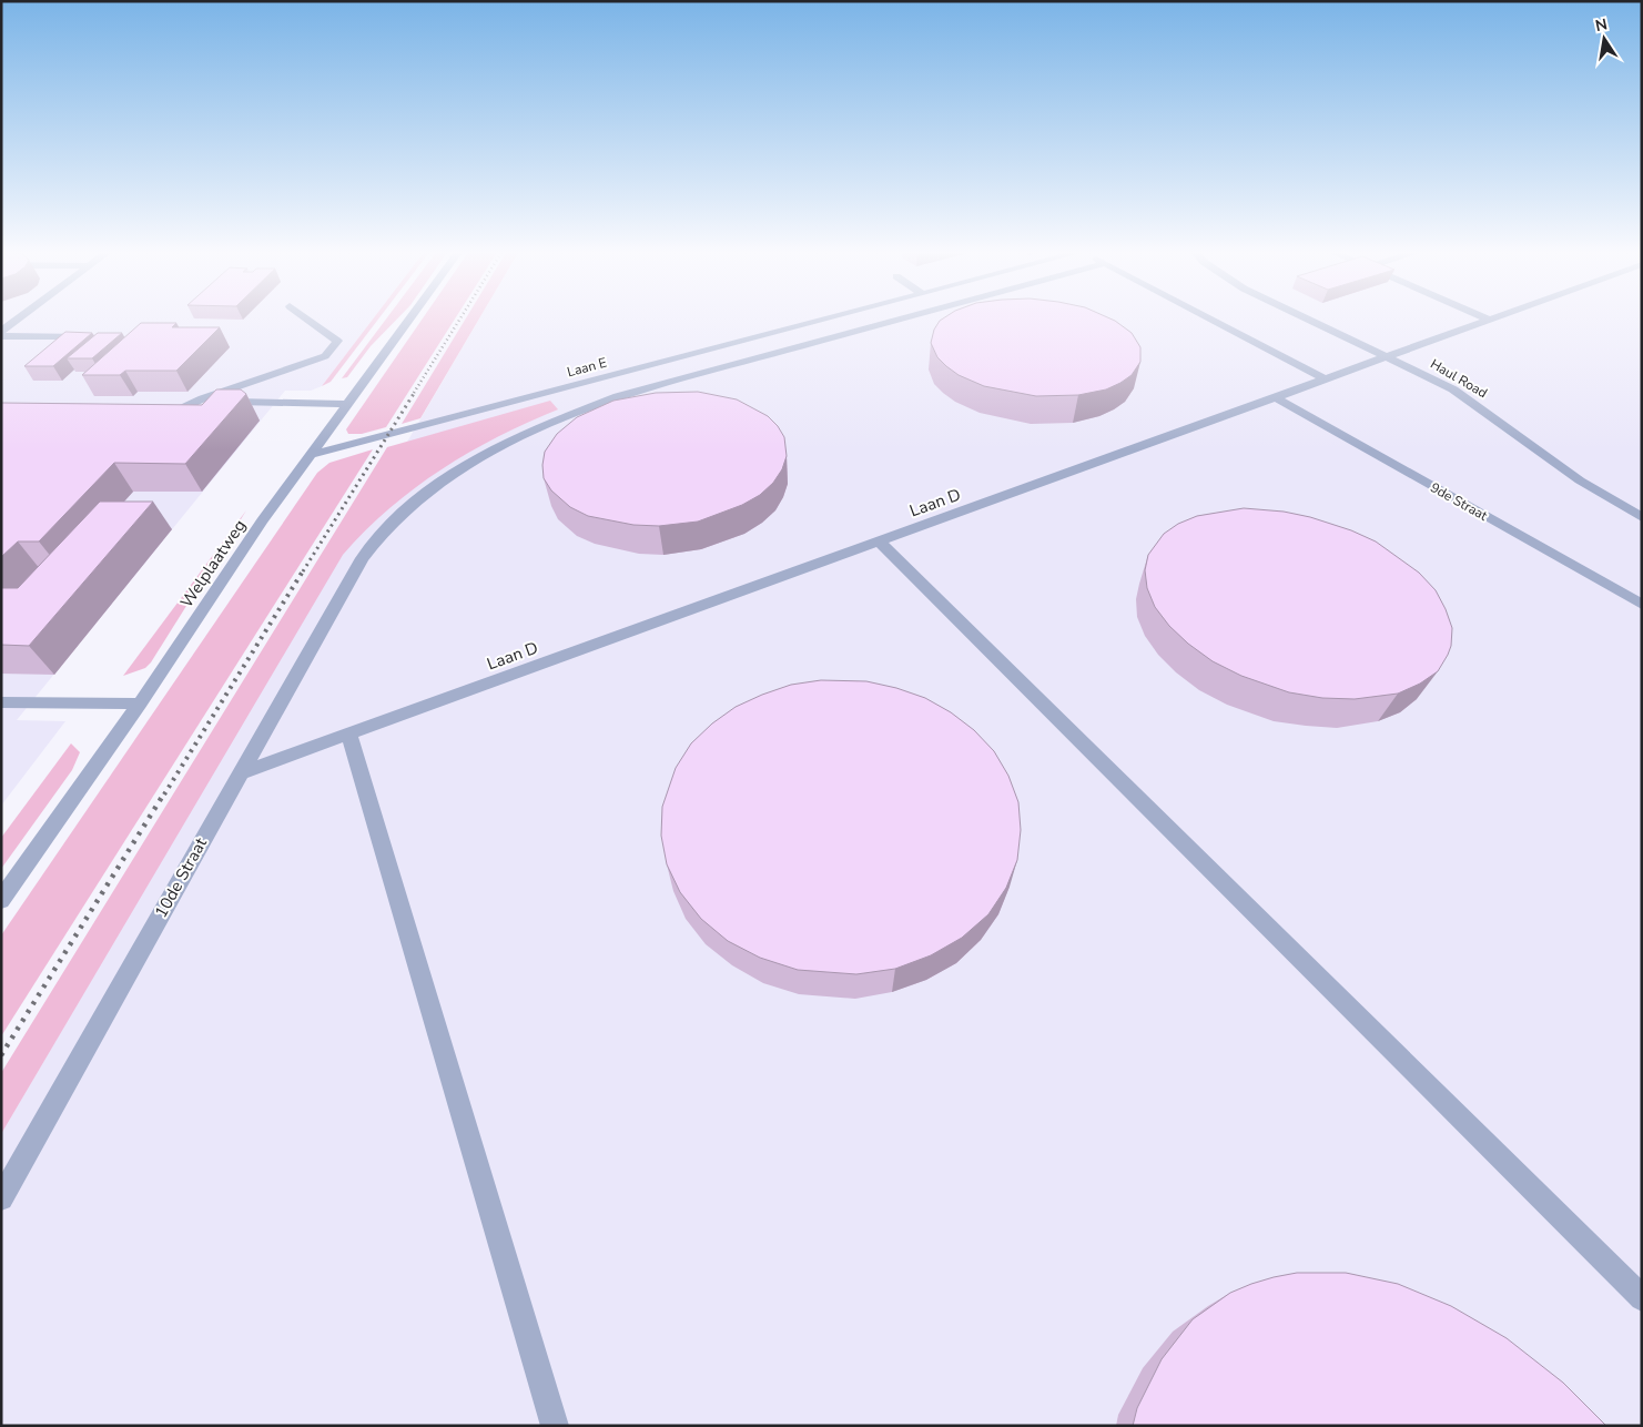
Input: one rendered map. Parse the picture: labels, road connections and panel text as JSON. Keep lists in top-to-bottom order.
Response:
{
  "streets": {
    "street": [
      "Laan E",
      "Haul Road",
      "9de Straat",
      "Laan D",
      "Welplaatweg",
      "10de Straat"
    ]
  },
  "crossings": [
    ["Laan E", "Welplaatweg"],
    ["Haul Road", "Laan D"],
    ["9de Straat", "Laan D"],
    ["Laan D", "10de Straat"]
  ],
  "north": "top"
}
